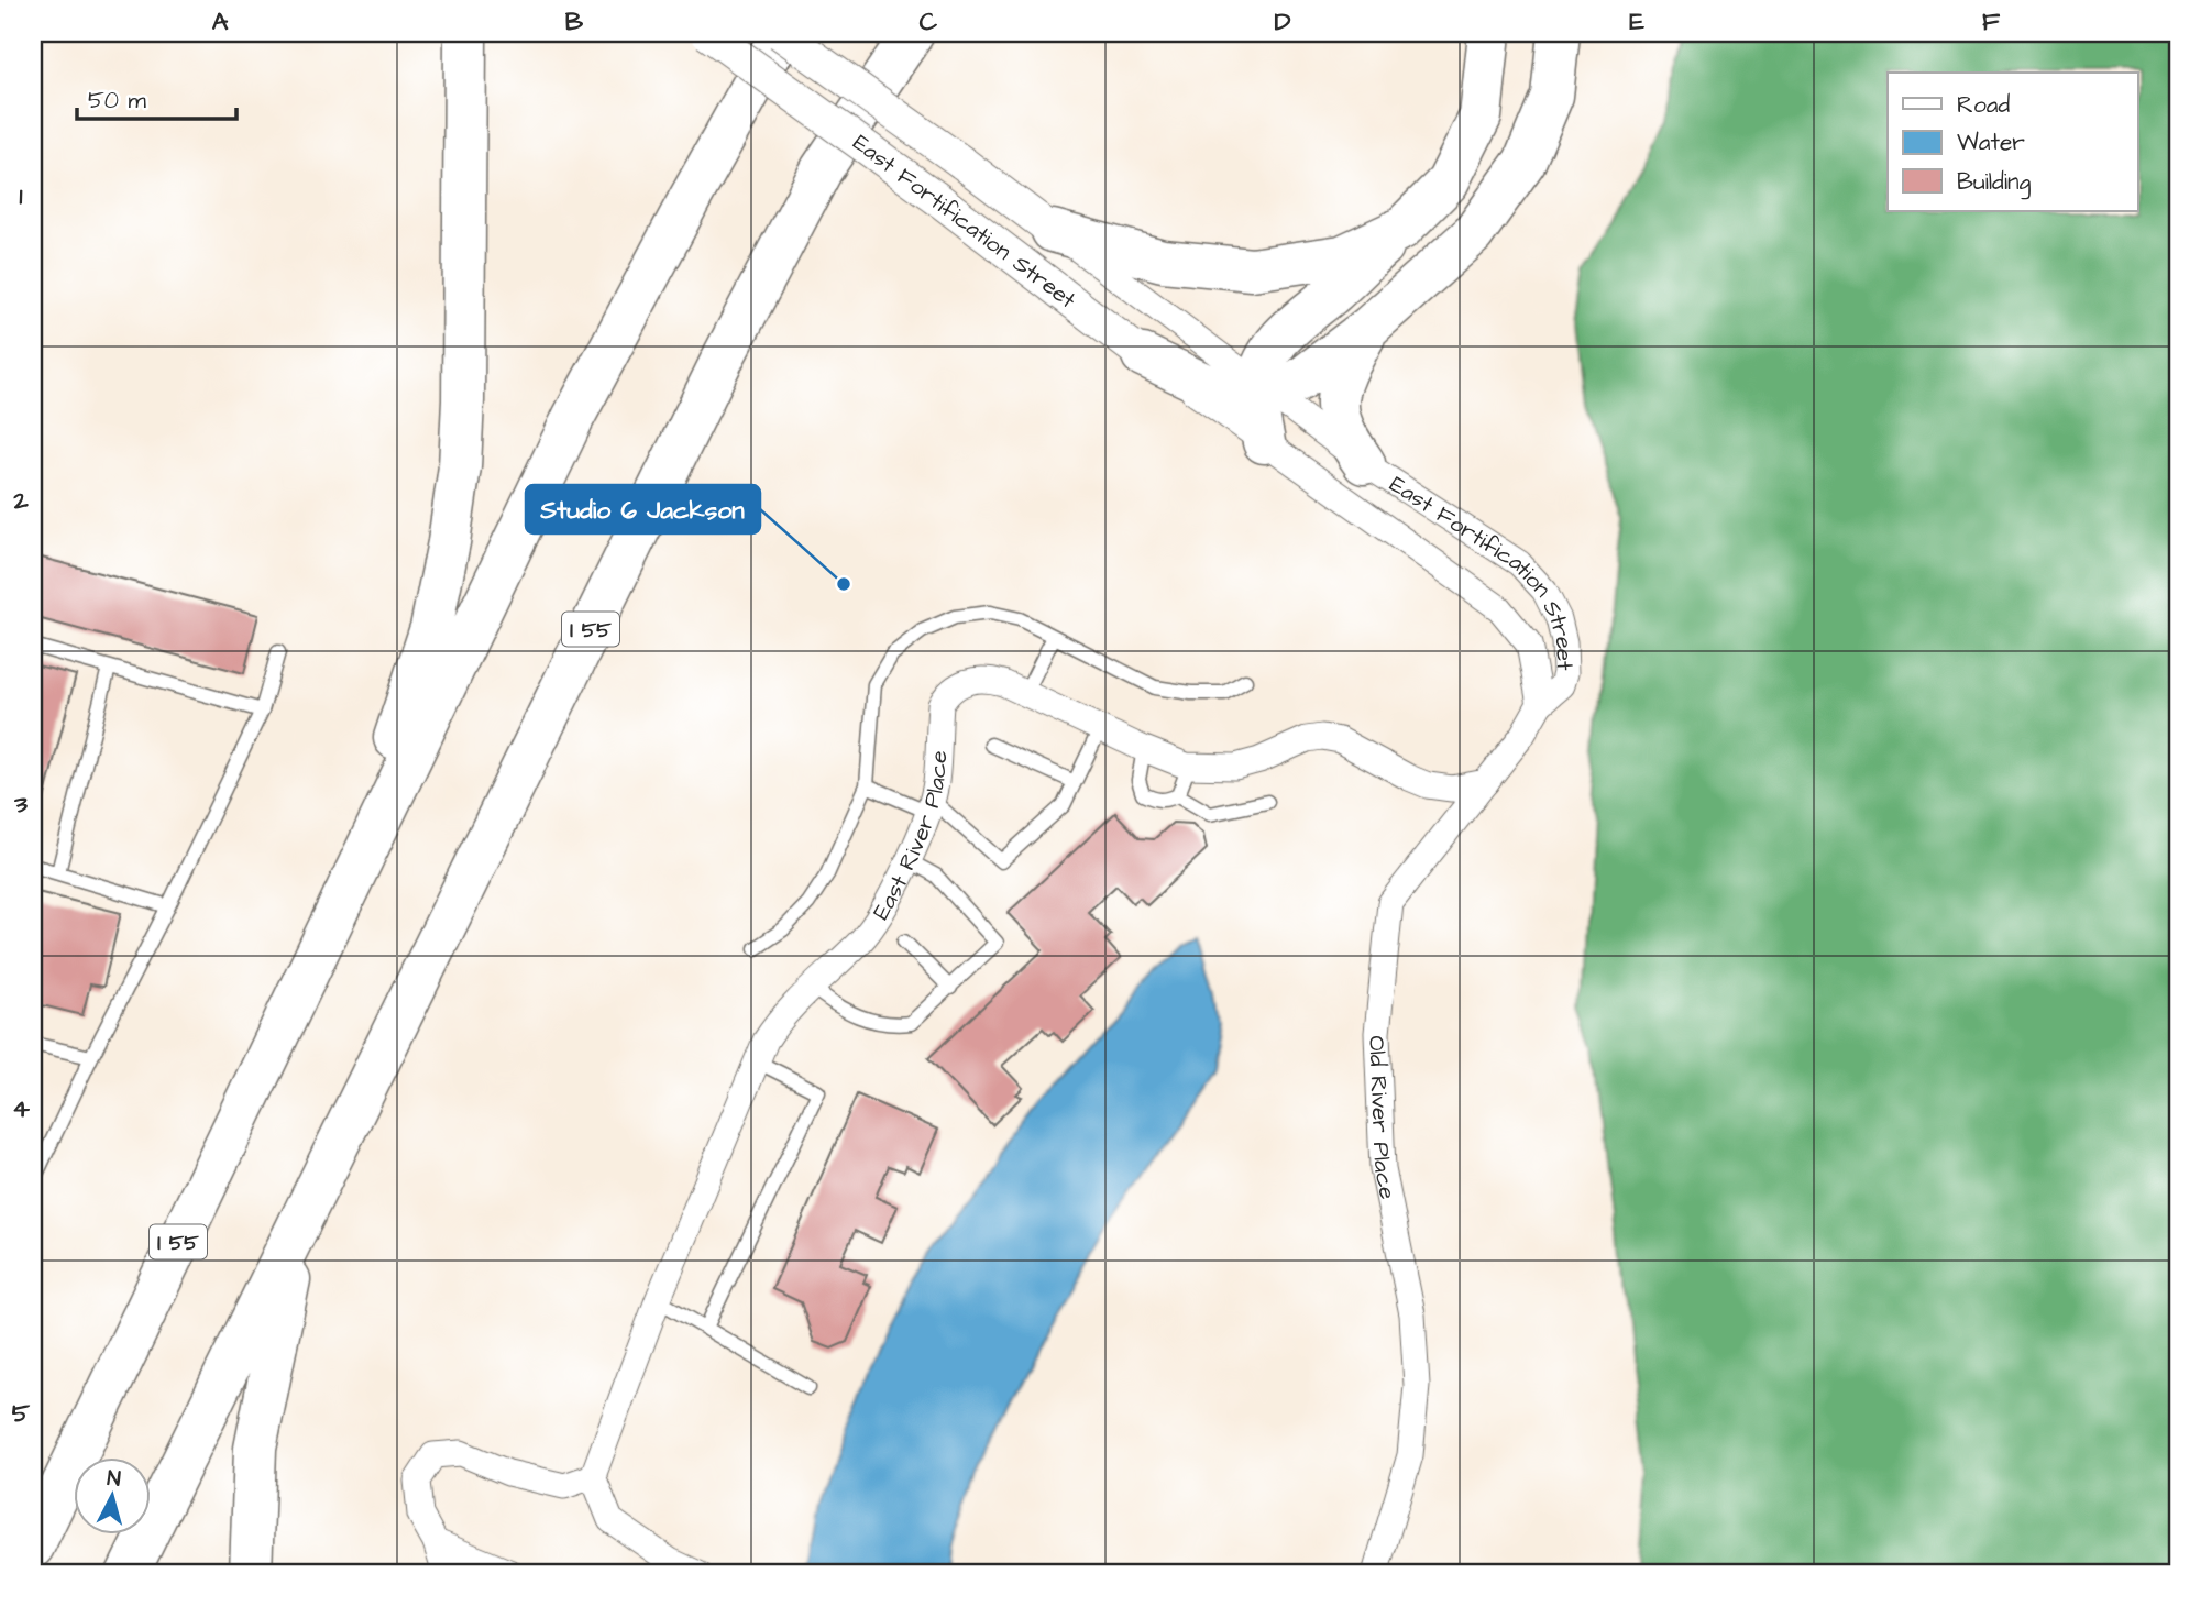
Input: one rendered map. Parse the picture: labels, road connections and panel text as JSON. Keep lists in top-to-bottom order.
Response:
{
  "streets": {
    "highway": ["I 55"],
    "street": ["East Fortification Street", "East River Place", "Old River Place"]
  },
  "crossings": [
    ["East Fortification Street", "I 55"],
    ["East Fortification Street", "Old River Place"],
    ["East River Place", "Old River Place"]
  ],
  "places": ["Studio 6 Jackson"],
  "legend": ["Road", "Water", "Building"],
  "scale_bar": "50 m",
  "north": "top",
  "grid": {
    "columns": [
      "A",
      "B",
      "C",
      "D",
      "E",
      "F"
    ],
    "rows": [
      "1",
      "2",
      "3",
      "4",
      "5"
    ]
  }
}
